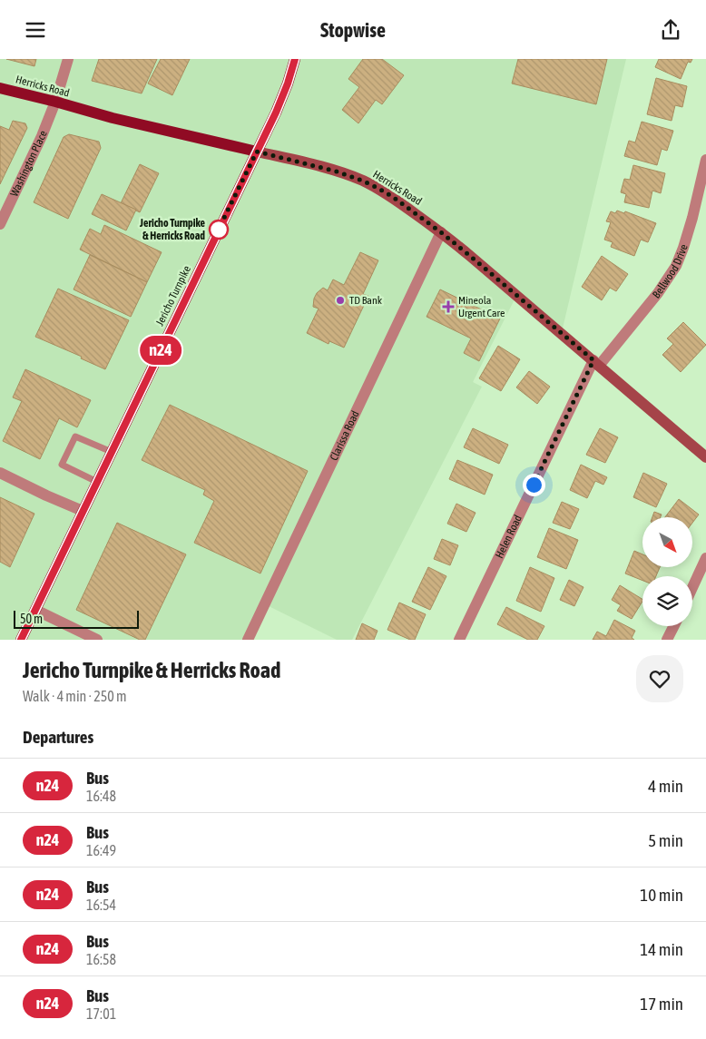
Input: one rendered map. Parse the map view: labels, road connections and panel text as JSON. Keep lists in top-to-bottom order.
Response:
{
  "streets": {
    "main road": ["Herricks Road", "Jericho Turnpike"],
    "street": [
      "Washington Place",
      "Bellwood Drive",
      "Clarissa Road",
      "Helen Road"
    ]
  },
  "crossings": [
    ["Herricks Road", "Washington Place"],
    ["Herricks Road", "Bellwood Drive"],
    ["Herricks Road", "Jericho Turnpike"],
    ["Herricks Road", "Clarissa Road"],
    ["Herricks Road", "Helen Road"],
    ["Bellwood Drive", "Helen Road"]
  ],
  "places": {
    "other": ["Jericho Turnpike & Herricks Road", "TD Bank"],
    "health": ["Mineola Urgent Care"]
  },
  "lines": ["bus line n24"],
  "scale_bar": "50 m",
  "north": "bottom right",
  "page": {
    "header": "Stopwise",
    "on_map": "n24",
    "scale": "50 m",
    "heading": [
      ["Jericho Turnpike & Herricks Road", "Walk · 4 min · 250 m"],
      "Departures"
    ],
    "list": [
      {
        "mark": "n24",
        "name": "Bus",
        "note": "16:48",
        "value": "4 min"
      },
      {
        "mark": "n24",
        "name": "Bus",
        "note": "16:49",
        "value": "5 min"
      },
      {
        "mark": "n24",
        "name": "Bus",
        "note": "16:54",
        "value": "10 min"
      },
      {
        "mark": "n24",
        "name": "Bus",
        "note": "16:58",
        "value": "14 min"
      },
      {
        "mark": "n24",
        "name": "Bus",
        "note": "17:01",
        "value": "17 min"
      }
    ]
  }
}
